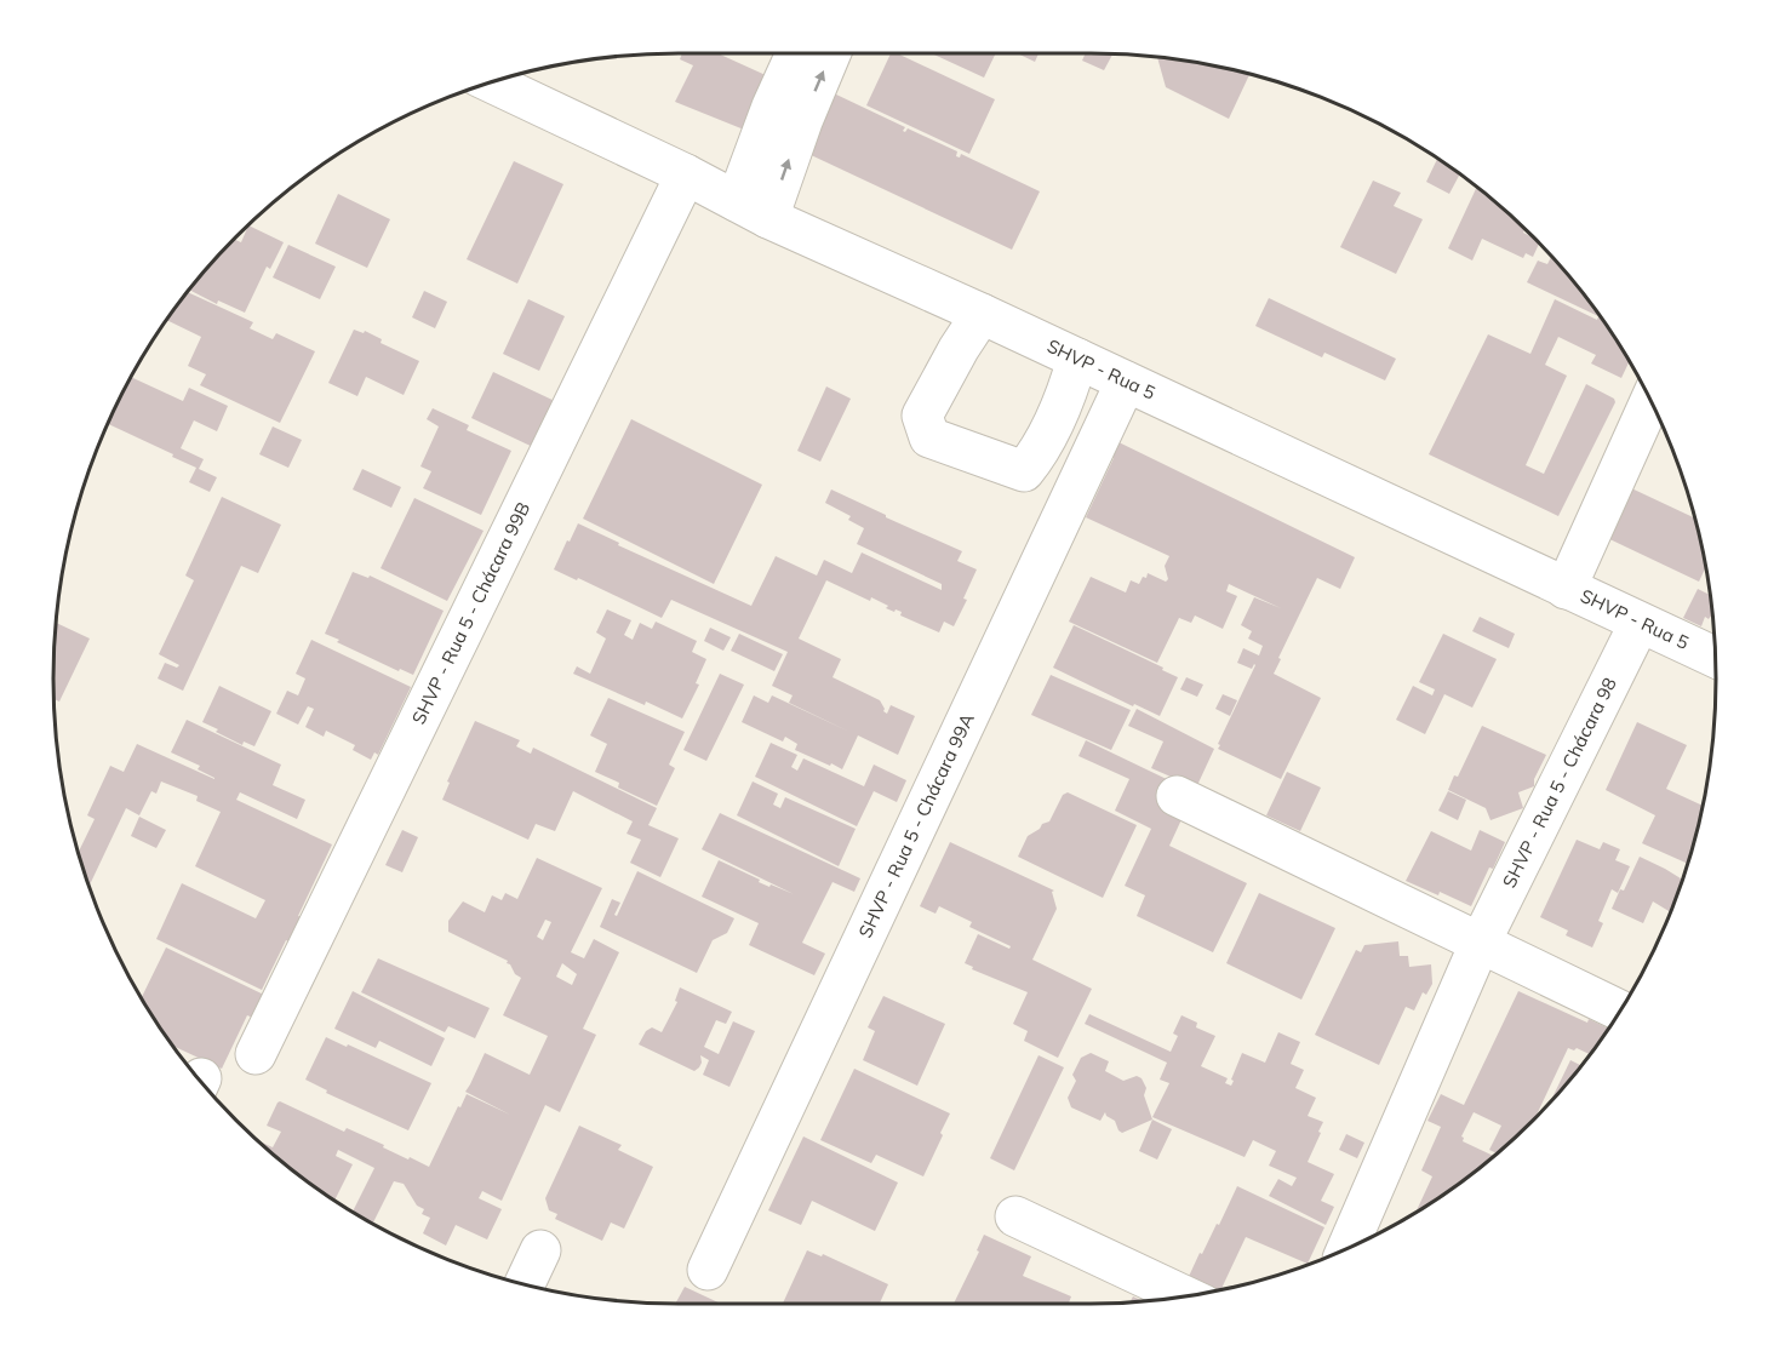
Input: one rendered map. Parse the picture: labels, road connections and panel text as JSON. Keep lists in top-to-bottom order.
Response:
{
  "streets": {
    "street": [
      "SHVP - Rua 5",
      "SHVP - Rua 5 - Chácara 99B",
      "SHVP - Rua 5 - Chácara 98",
      "SHVP - Rua 5 - Chácara 99A"
    ]
  },
  "crossings": [
    ["SHVP - Rua 5", "SHVP - Rua 5 - Chácara 99B"],
    ["SHVP - Rua 5", "SHVP - Rua 5 - Chácara 98"],
    ["SHVP - Rua 5", "SHVP - Rua 5 - Chácara 99A"]
  ]
}
